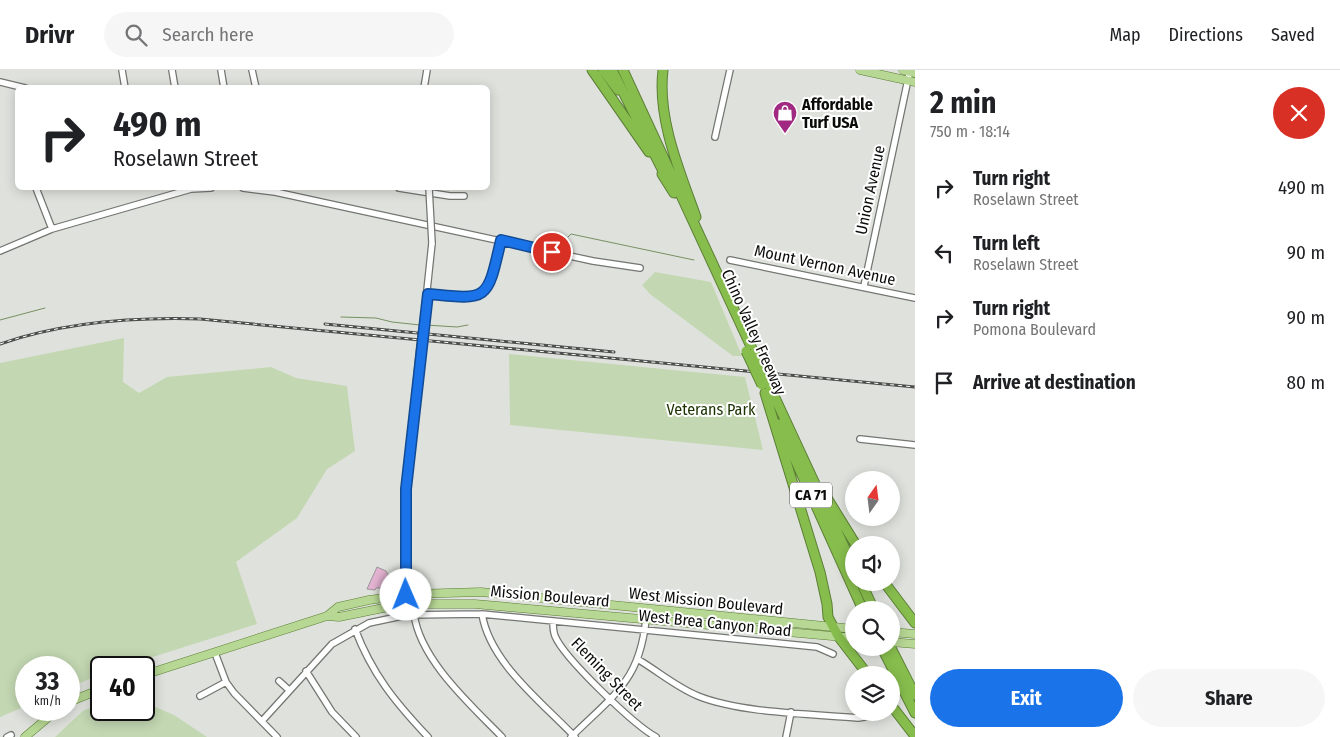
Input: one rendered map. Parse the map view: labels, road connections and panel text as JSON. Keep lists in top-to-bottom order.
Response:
{
  "streets": {
    "highway": ["Chino Valley Freeway", "CA 71"],
    "main road": ["Mission Boulevard", "West Mission Boulevard"],
    "street": [
      "Union Avenue",
      "Mount Vernon Avenue",
      "West Brea Canyon Road",
      "Fleming Street"
    ]
  },
  "crossings": [
    ["Union Avenue", "Mount Vernon Avenue"],
    ["West Brea Canyon Road", "Fleming Street"]
  ],
  "parks": ["Veterans Park"],
  "places": {
    "shop": ["Affordable Turf USA"]
  },
  "north": "top",
  "page": {
    "header": "Drivr",
    "search": "Search here",
    "nav": ["Map", "Directions", "Saved"],
    "heading": ["2 min", "750 m · 18:14"],
    "turn": ["490 m", "Roselawn Street"],
    "list": [
      {
        "name": "Turn right",
        "note": "Roselawn Street",
        "value": "490 m"
      },
      {
        "name": "Turn left",
        "note": "Roselawn Street",
        "value": "90 m"
      },
      {
        "name": "Turn right",
        "note": "Pomona Boulevard",
        "value": "90 m"
      },
      {
        "name": "Arrive at destination",
        "value": "80 m"
      }
    ],
    "speed": "33 km/h",
    "limit": "40",
    "buttons": ["Exit", "Share"]
  }
}
